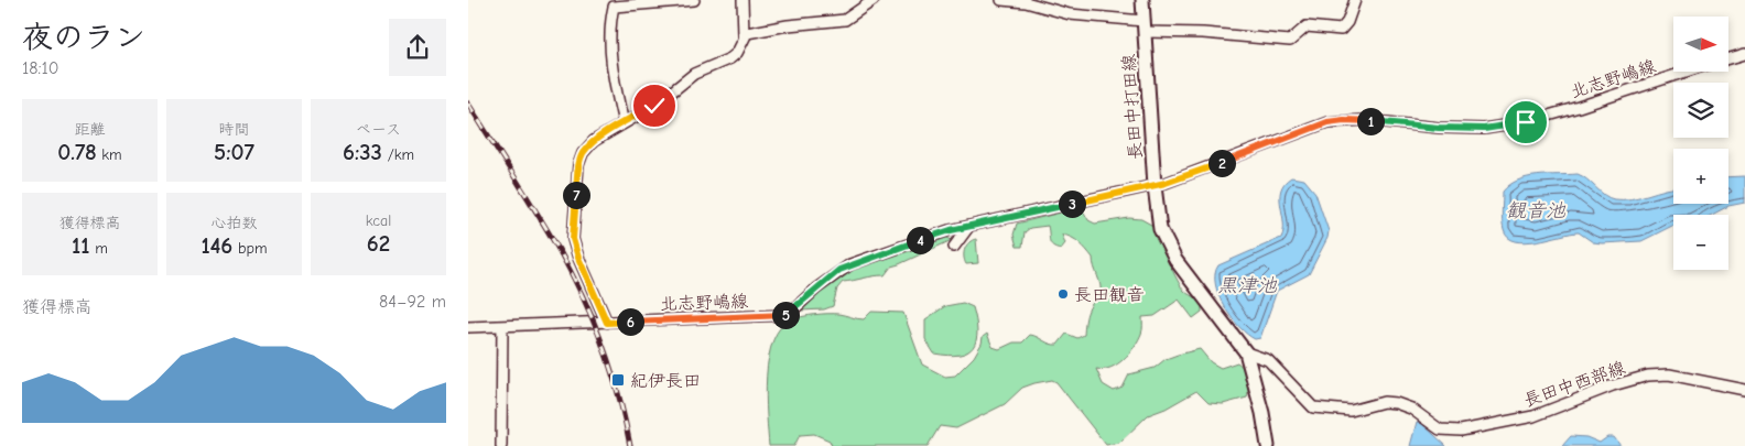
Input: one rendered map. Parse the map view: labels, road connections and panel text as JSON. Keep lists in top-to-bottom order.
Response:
{
  "streets": {
    "street": ["北志野嶋線", "長田中打田線", "長田中西部線"]
  },
  "crossings": [
    ["北志野嶋線", "長田中打田線"],
    ["長田中打田線", "長田中西部線"]
  ],
  "water": ["観音池", "黒津池"],
  "places": {
    "other": ["長田観音"],
    "transit": ["紀伊長田"]
  },
  "north": "right",
  "page": {
    "heading": ["夜のラン", "18:10"],
    "map_buttons": ["+", "−"],
    "stats": [
      ["距離", "0.78 km"],
      ["時間", "5:07"],
      ["ペース", "6:33 /km"],
      ["獲得標高", "11 m"],
      ["心拍数", "146 bpm"],
      ["kcal", "62"]
    ],
    "pins": [
      "1",
      "2",
      "7",
      "3",
      "4",
      "5",
      "6"
    ],
    "chart": ["獲得標高", "84–92 m"]
  }
}
